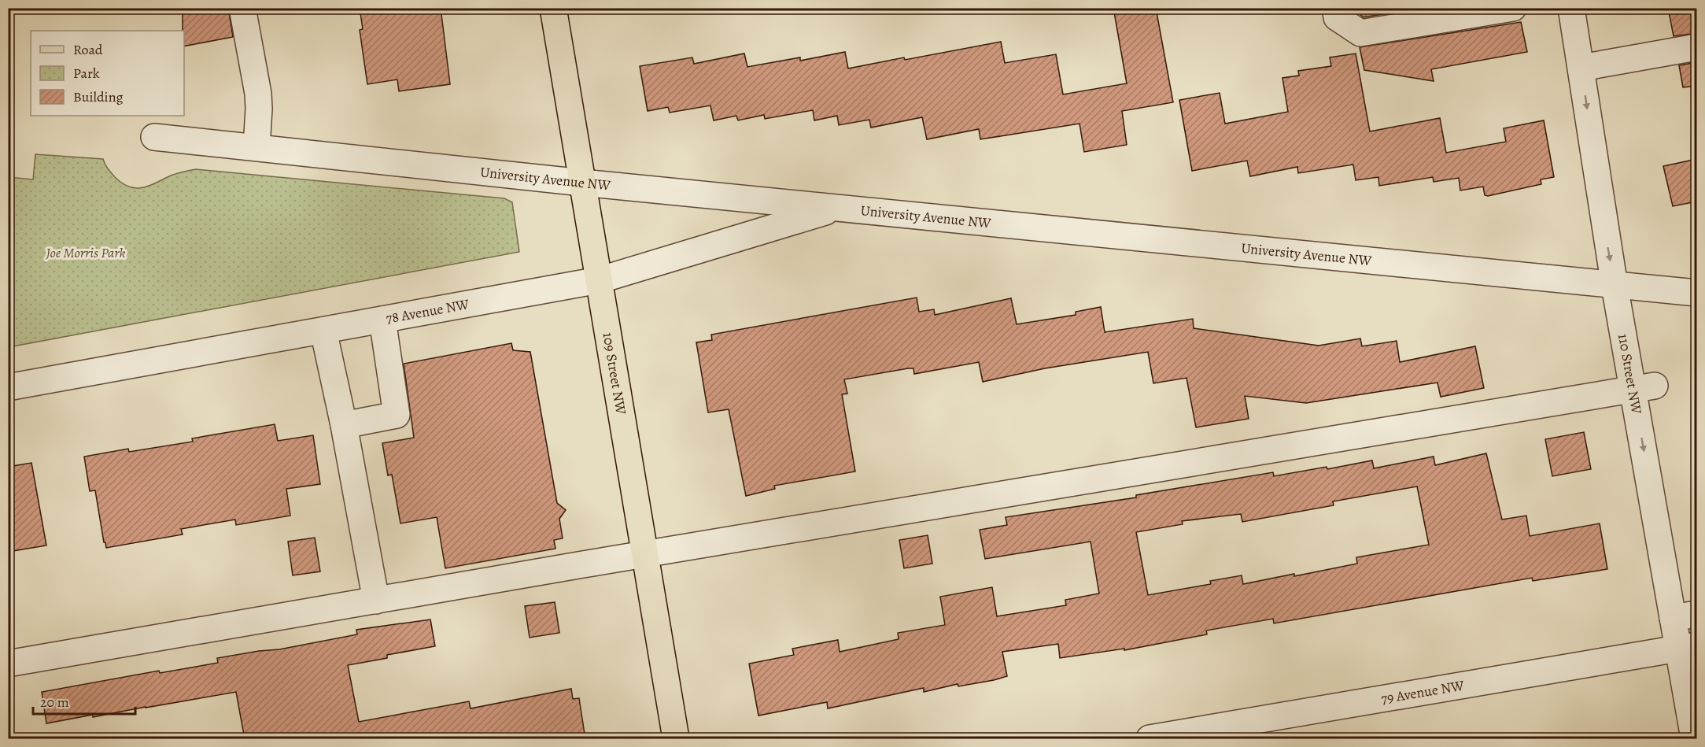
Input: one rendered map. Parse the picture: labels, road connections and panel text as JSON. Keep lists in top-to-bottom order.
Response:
{
  "streets": {
    "main road": ["109 Street NW"],
    "street": [
      "University Avenue NW",
      "78 Avenue NW",
      "110 Street NW",
      "79 Avenue NW"
    ]
  },
  "crossings": [
    ["University Avenue NW", "78 Avenue NW"],
    ["University Avenue NW", "109 Street NW"],
    ["University Avenue NW", "110 Street NW"],
    ["78 Avenue NW", "109 Street NW"],
    ["110 Street NW", "79 Avenue NW"]
  ],
  "one_way": ["110 Street NW"],
  "parks": ["Joe Morris Park"],
  "legend": ["Road", "Park", "Building"],
  "scale_bar": "20 m"
}
